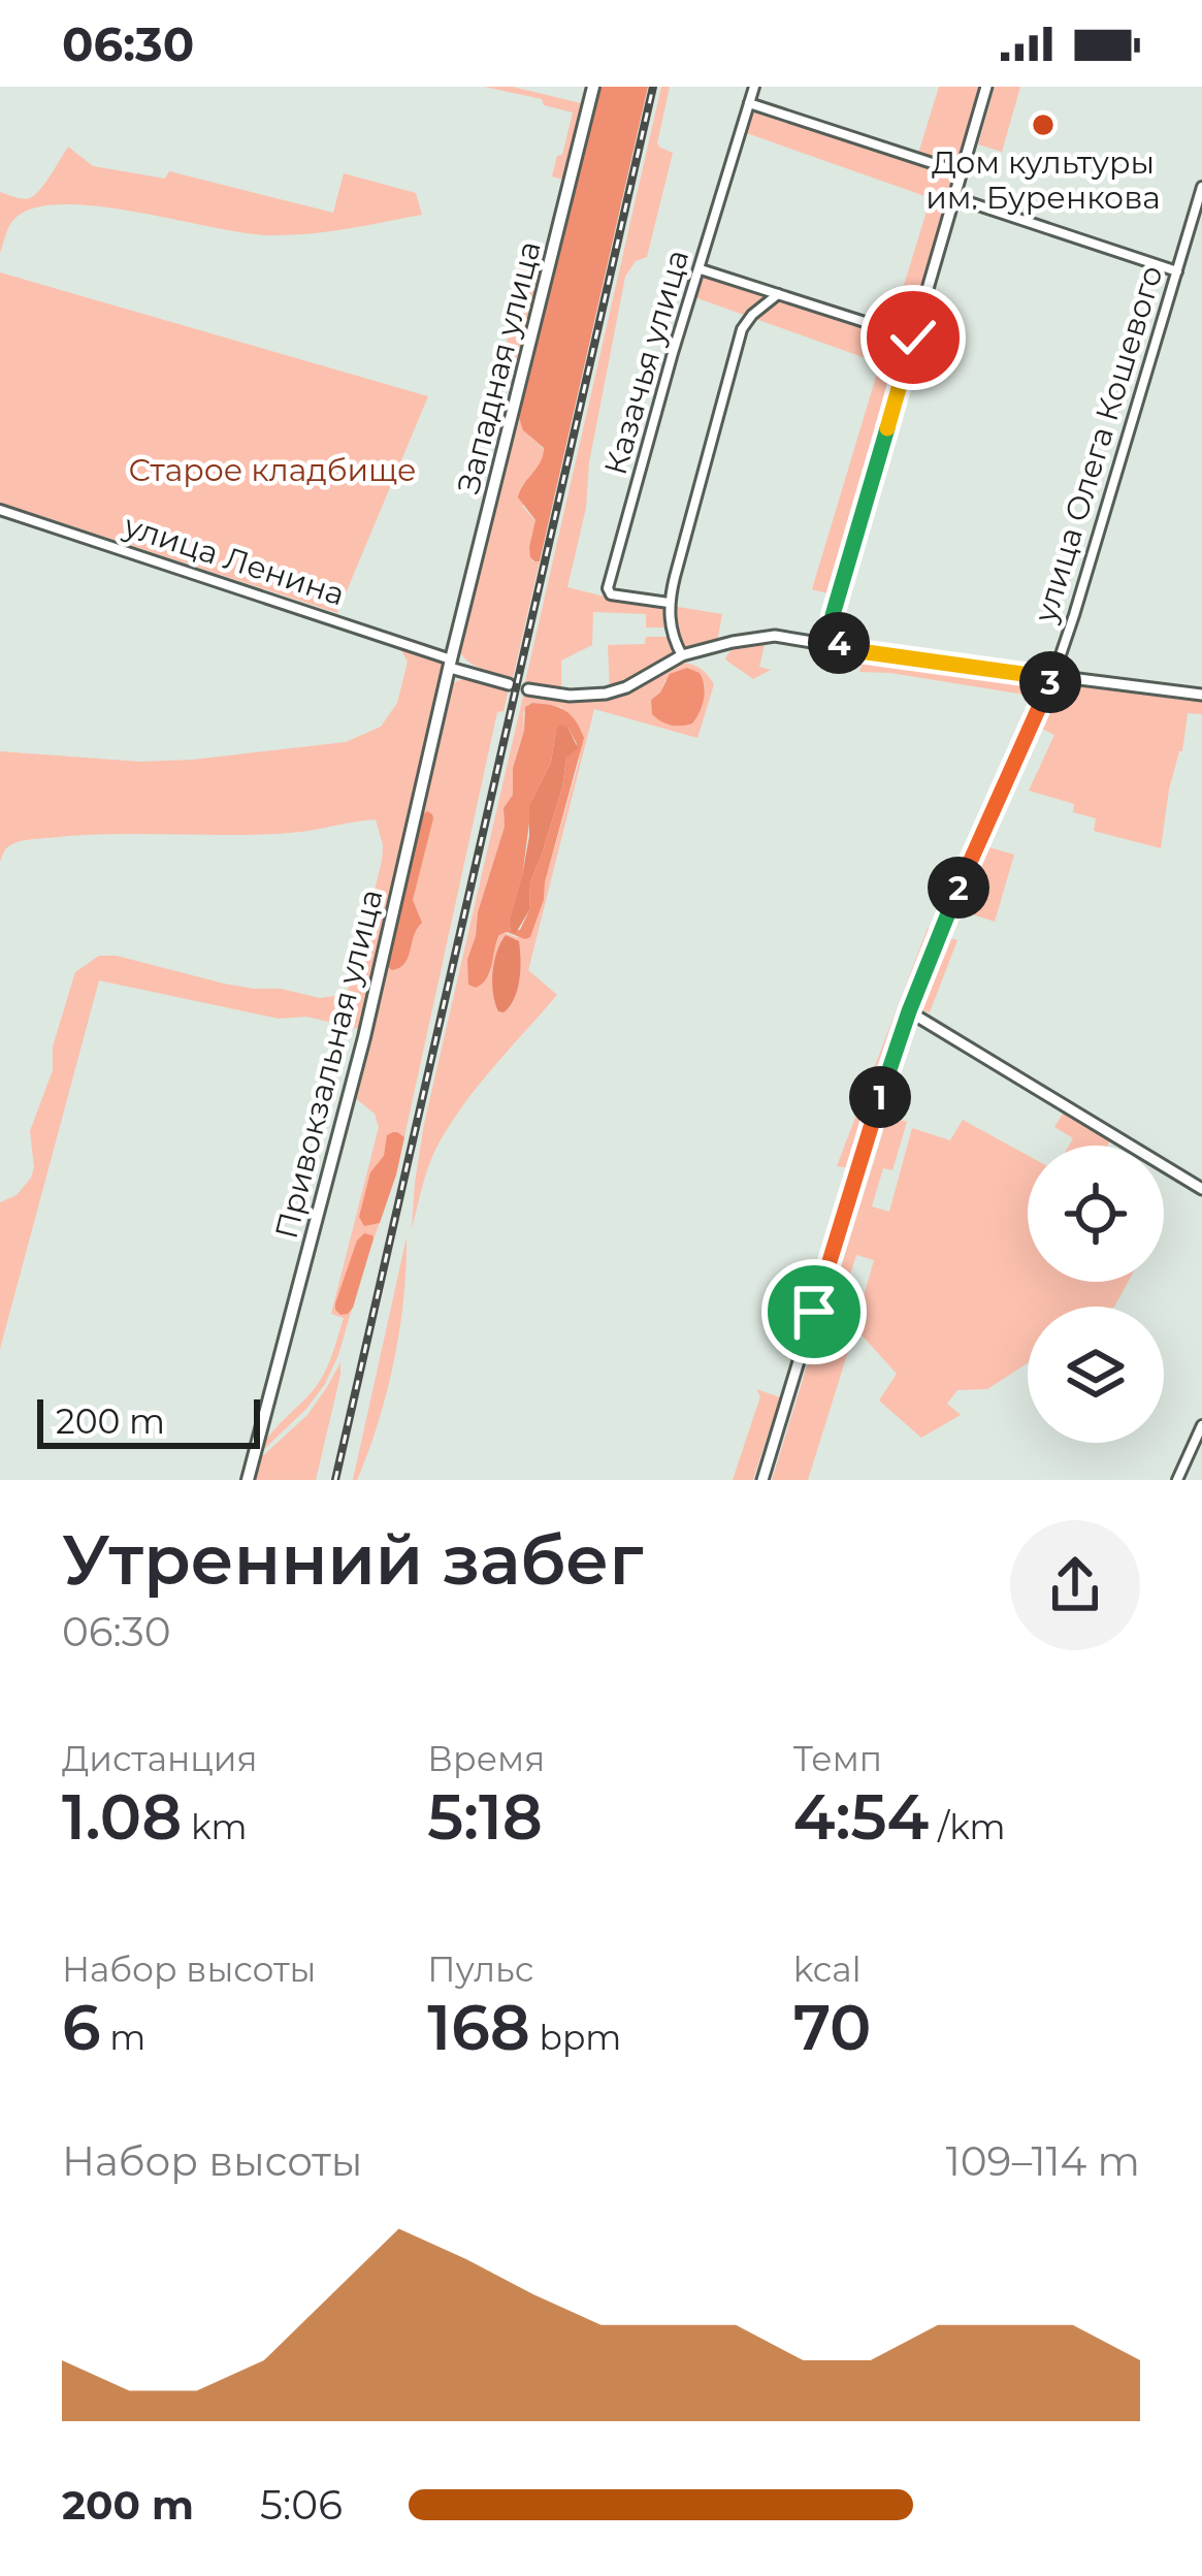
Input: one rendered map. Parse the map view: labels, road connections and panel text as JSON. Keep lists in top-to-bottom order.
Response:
{
  "streets": {
    "main road": ["Западная улица", "Привокзальная улица"],
    "street": ["Казачья улица", "улица Олега Кошевого", "улица Ленина"]
  },
  "crossings": [
    ["Западная улица", "улица Ленина"],
    ["Западная улица", "Привокзальная улица"],
    ["улица Ленина", "Привокзальная улица"]
  ],
  "parks": ["Старое кладбище"],
  "places": ["Дом культуры им. Буренкова"],
  "scale_bar": "200 m",
  "page": {
    "status": "06:30",
    "pins": [
      "4",
      "3",
      "2",
      "1"
    ],
    "scale": "200 m",
    "heading": ["Утренний забег", "06:30"],
    "stats": [
      ["Дистанция", "1.08 km"],
      ["Время", "5:18"],
      ["Темп", "4:54 /km"],
      ["Набор высоты", "6 m"],
      ["Пульс", "168 bpm"],
      ["kcal", "70"]
    ],
    "chart": ["Набор высоты", "109–114 m"],
    "list": [
      {
        "name": "200 m",
        "note": "5:06"
      }
    ]
  }
}
